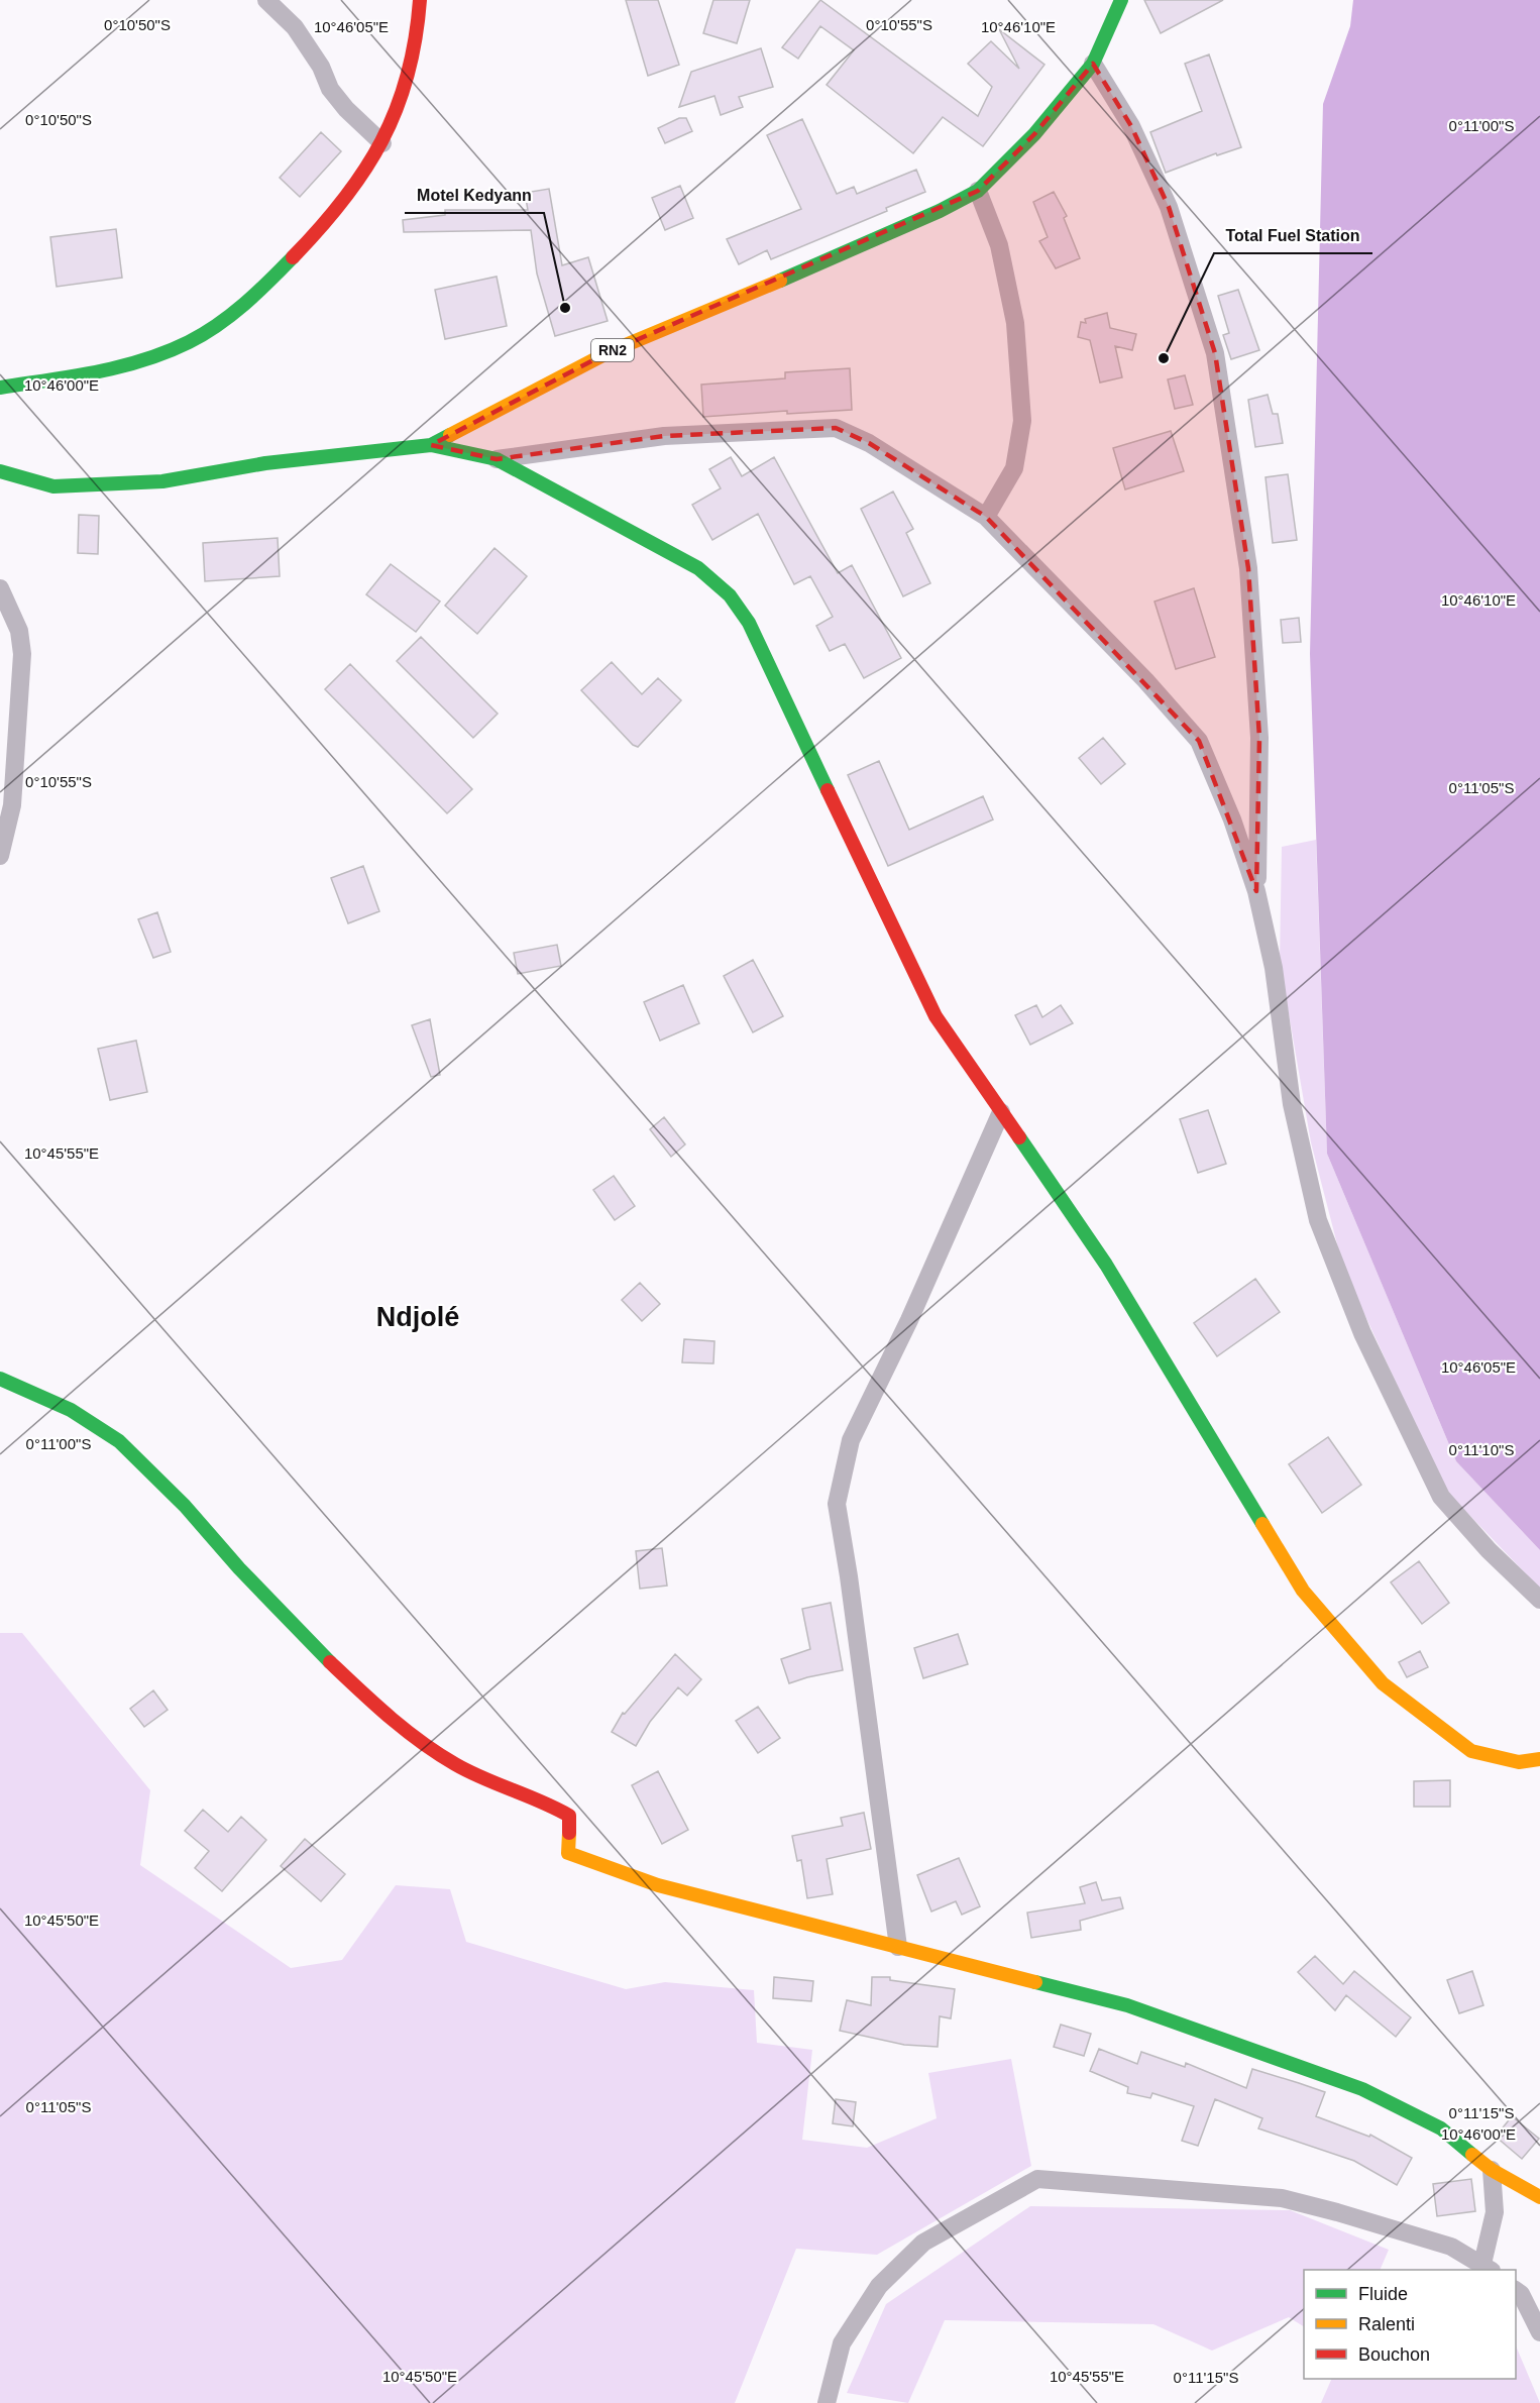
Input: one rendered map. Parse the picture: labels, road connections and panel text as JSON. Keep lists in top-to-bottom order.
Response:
{
  "streets": {
    "main road": ["RN2"]
  },
  "districts": ["Ndjolé"],
  "places": ["Motel Kedyann", "Total Fuel Station"],
  "legend": ["Fluide", "Ralenti", "Bouchon"],
  "coordinates": [
    "0°10'50\"S",
    "0°10'55\"S",
    "10°46'05\"E",
    "10°46'10\"E",
    "0°11'00\"S",
    "10°46'00\"E",
    "0°11'05\"S",
    "10°45'55\"E",
    "0°11'10\"S",
    "10°45'50\"E",
    "0°11'15\"S"
  ]
}
